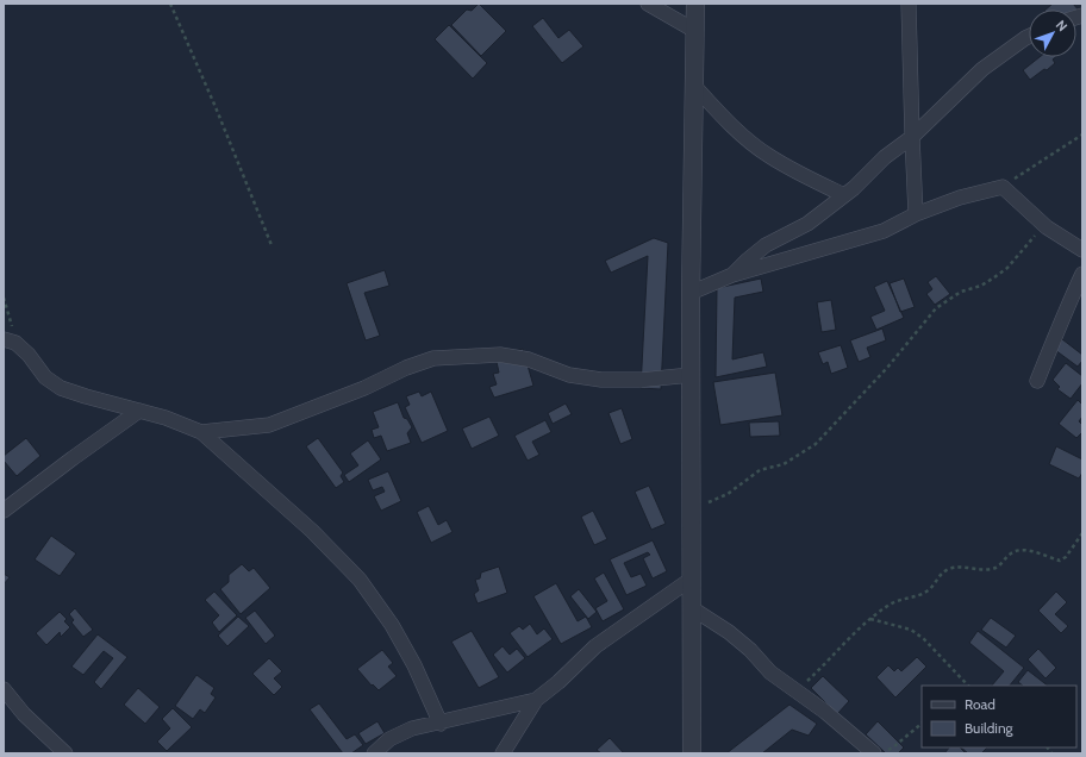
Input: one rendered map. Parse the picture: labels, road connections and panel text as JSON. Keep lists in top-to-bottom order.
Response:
{
  "legend": ["Road", "Building"],
  "north": "top right"
}
